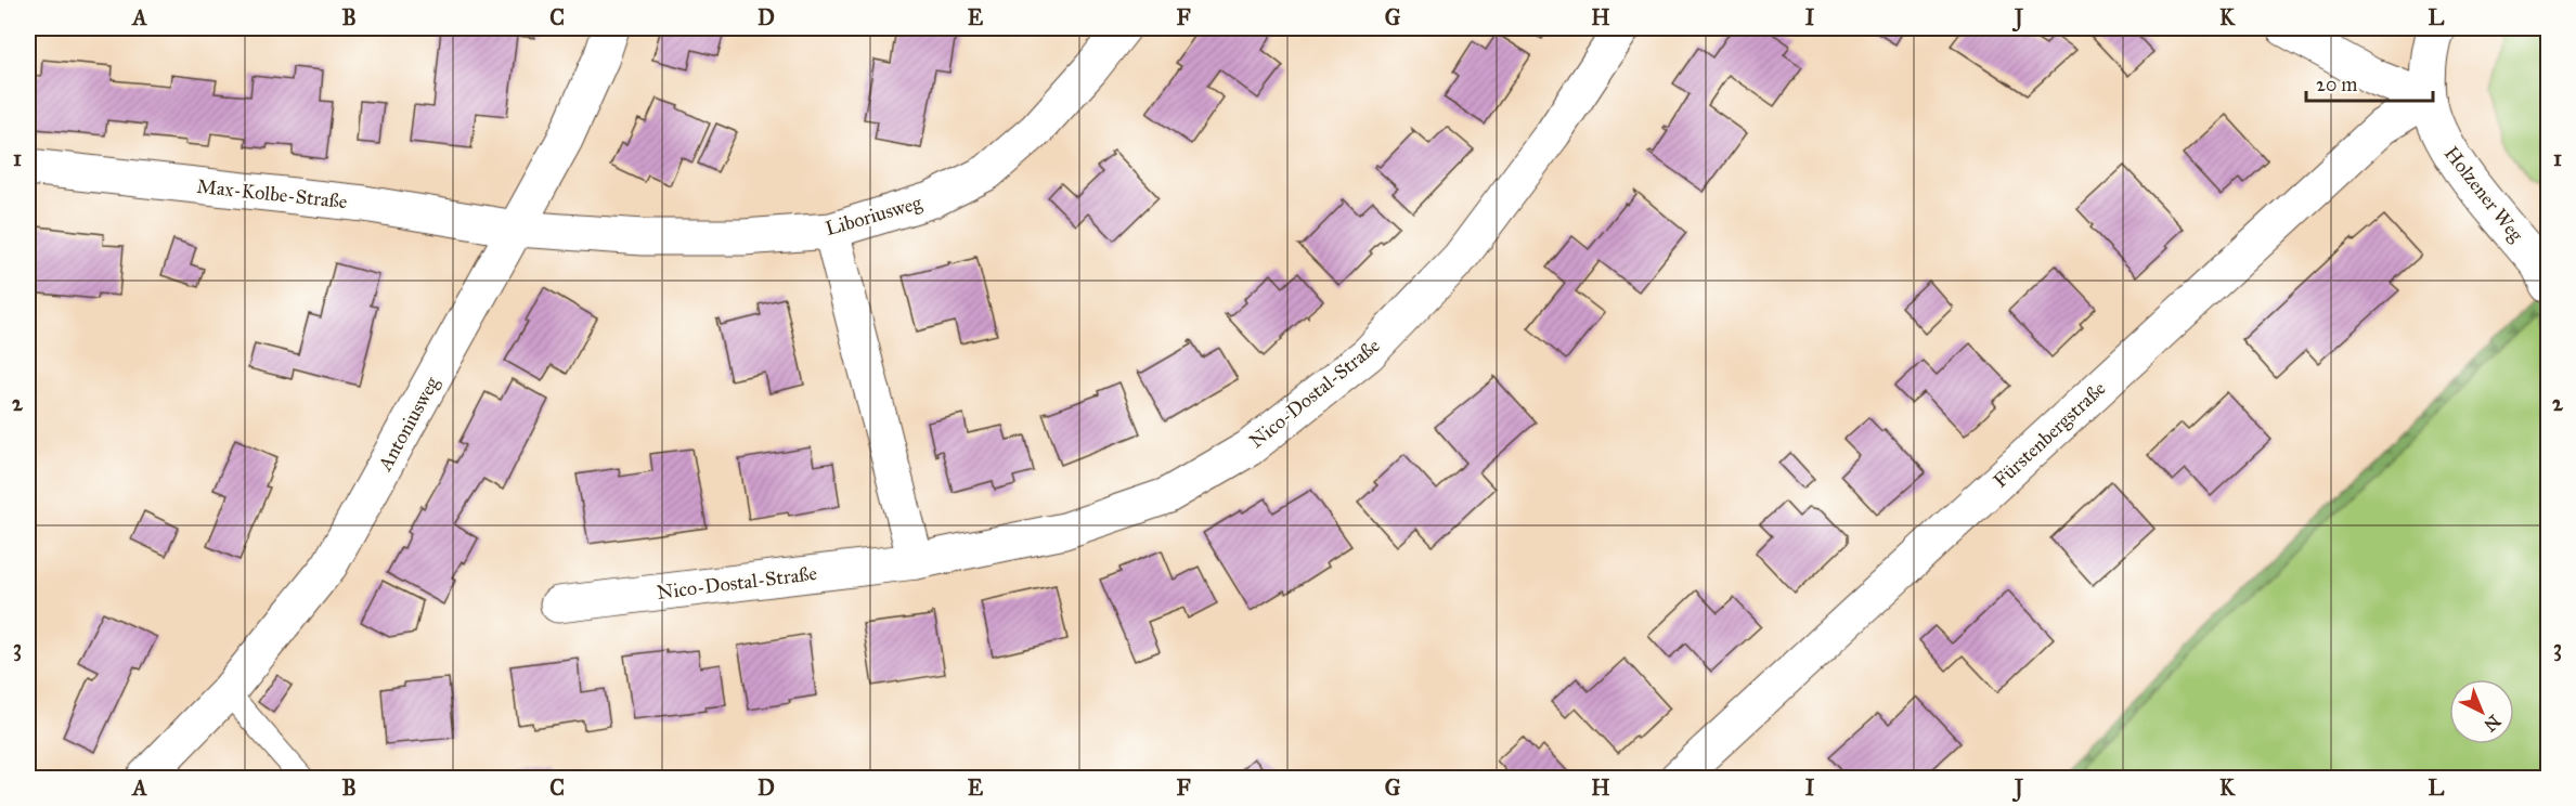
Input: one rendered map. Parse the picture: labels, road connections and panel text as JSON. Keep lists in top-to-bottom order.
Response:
{
  "streets": {
    "street": [
      "Max-Kolbe-Straße",
      "Holzener Weg",
      "Liboriusweg",
      "Nico-Dostal-Straße",
      "Antoniusweg",
      "Fürstenbergstraße"
    ]
  },
  "crossings": [
    ["Max-Kolbe-Straße", "Liboriusweg"],
    ["Max-Kolbe-Straße", "Antoniusweg"],
    ["Holzener Weg", "Fürstenbergstraße"],
    ["Liboriusweg", "Antoniusweg"]
  ],
  "scale_bar": "20 m",
  "north": "bottom right",
  "grid": {
    "columns": [
      "A",
      "B",
      "C",
      "D",
      "E",
      "F",
      "G",
      "H",
      "I",
      "J",
      "K",
      "L"
    ],
    "rows": ["1", "2", "3"]
  }
}
